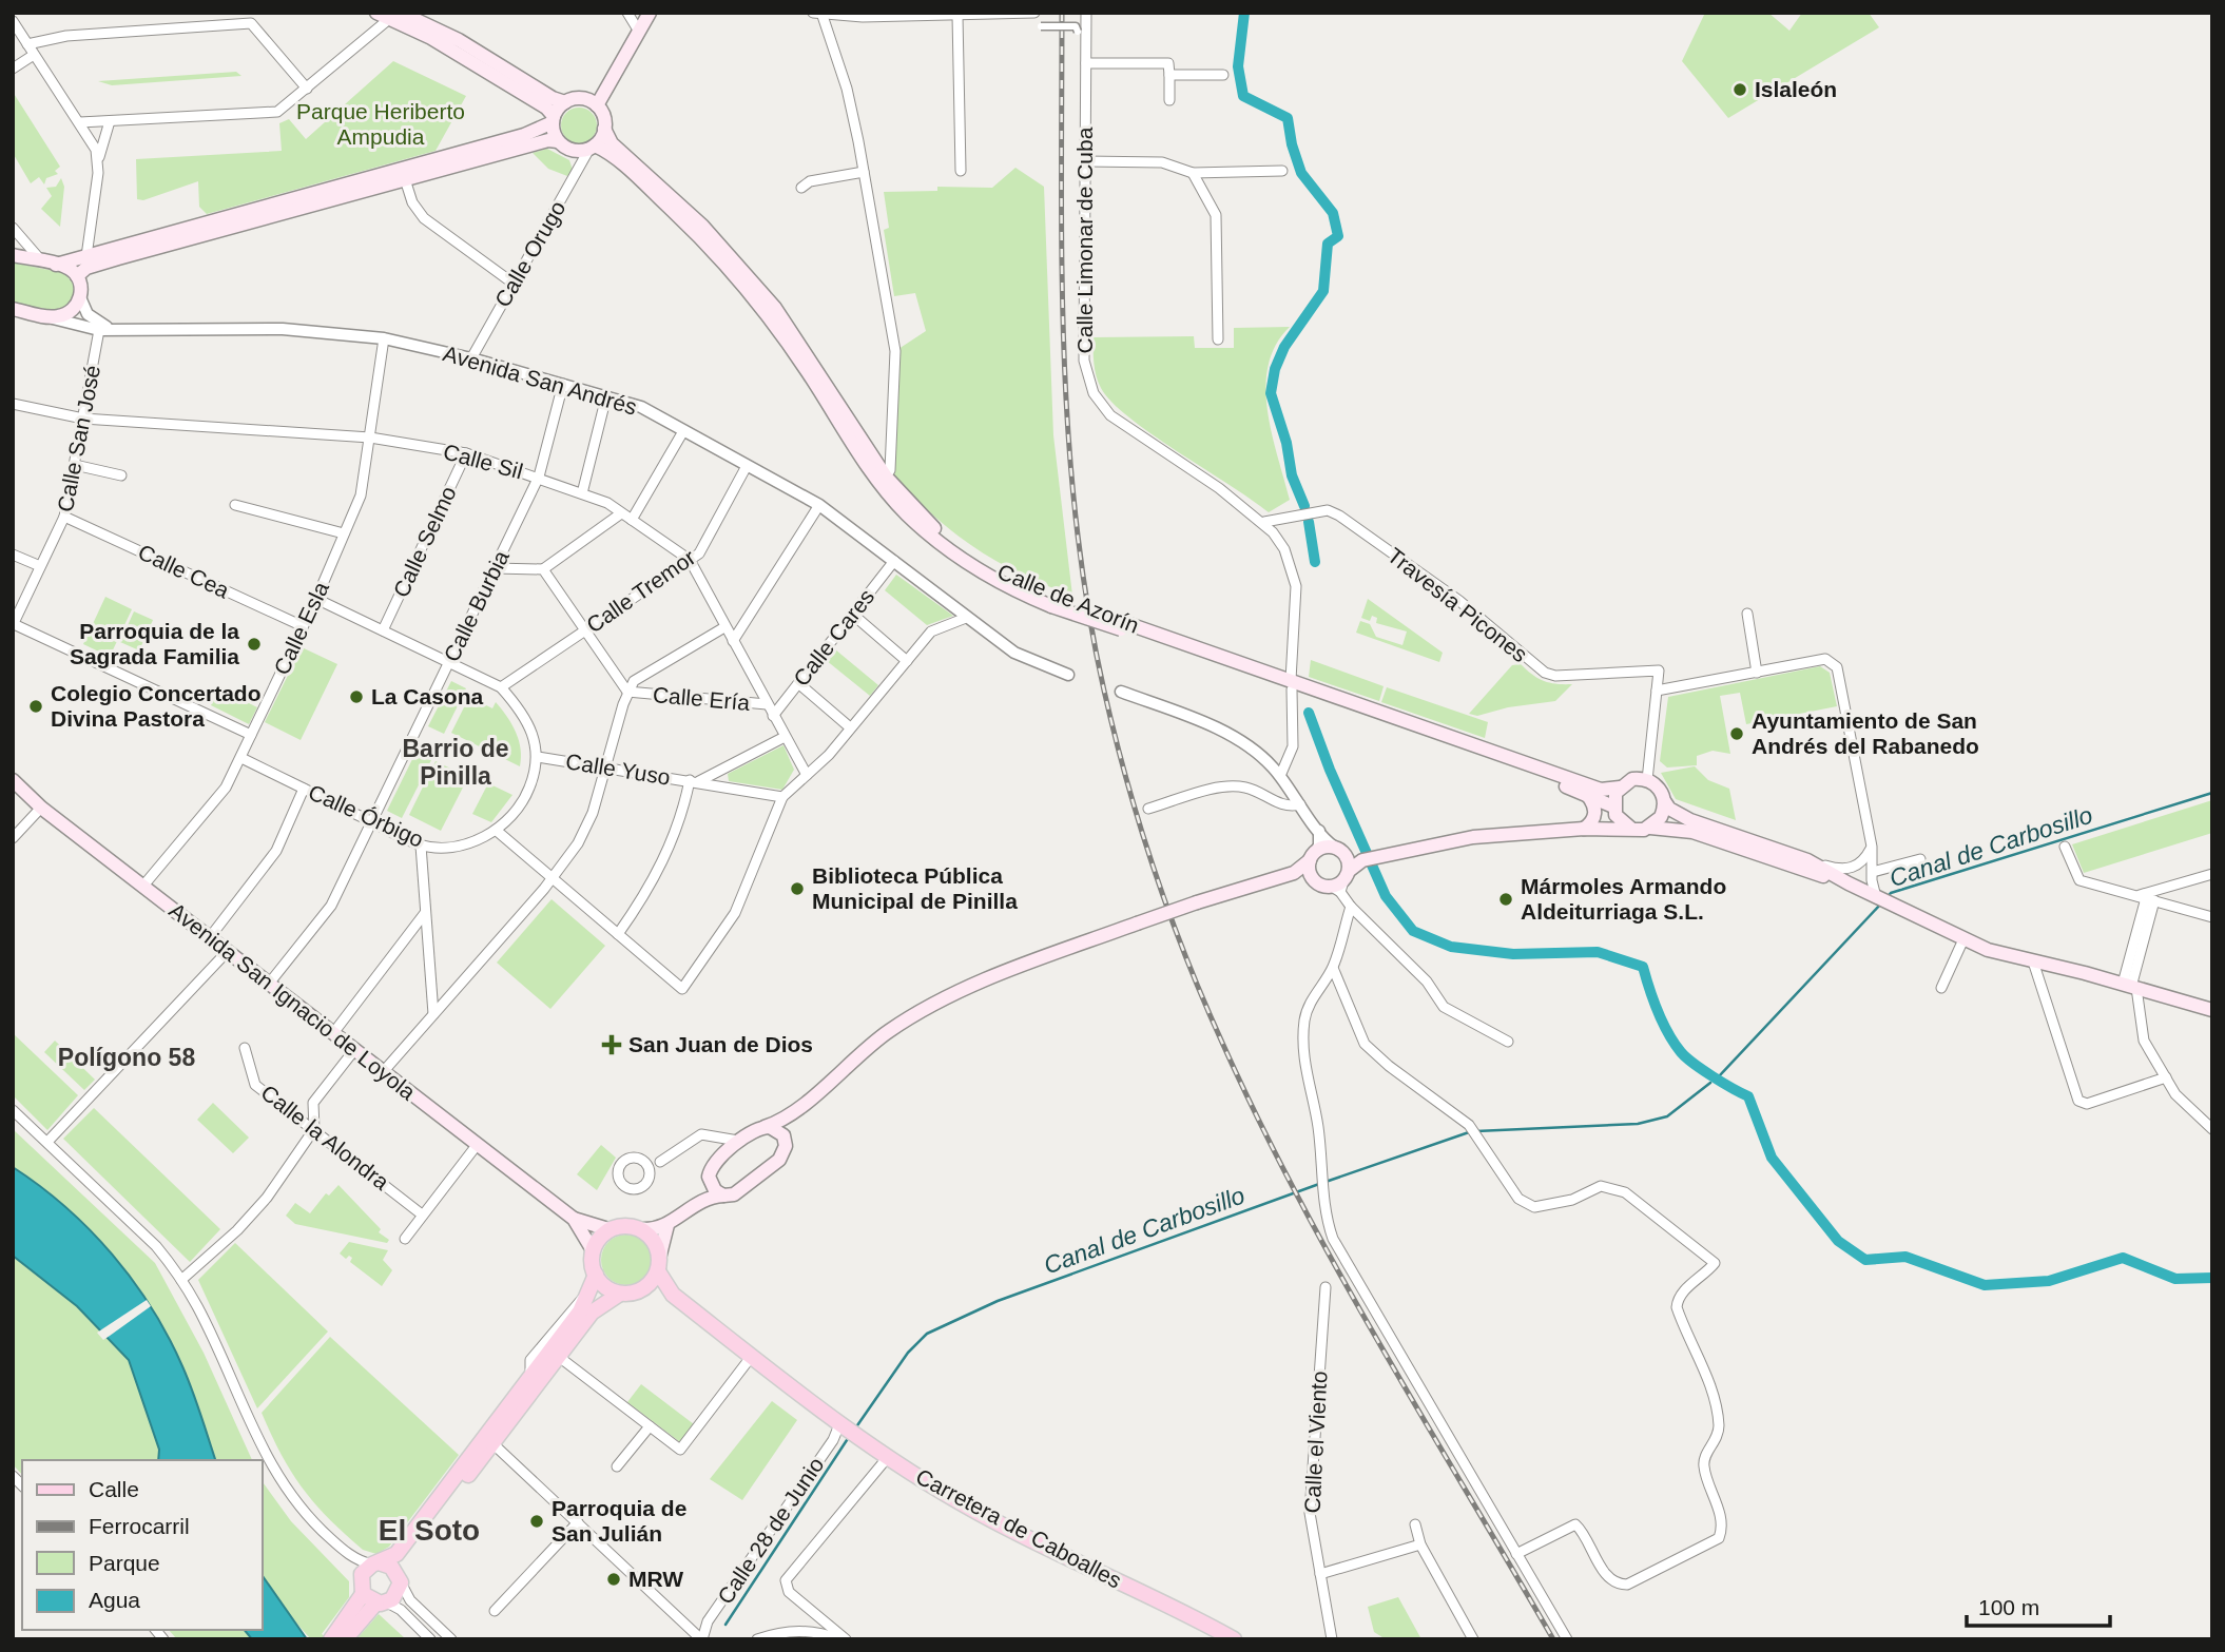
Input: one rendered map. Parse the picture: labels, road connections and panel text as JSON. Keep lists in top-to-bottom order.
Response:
{
  "streets": {
    "main road": ["Calle de Azorín", "Avenida San Ignacio de Loyola", "Carretera de Caboalles"],
    "street": [
      "Calle Limonar de Cuba",
      "Calle Orugo",
      "Avenida San Andrés",
      "Calle San José",
      "Calle Sil",
      "Calle Selmo",
      "Calle Cea",
      "Calle Tremor",
      "Travesía Picones",
      "Calle Burbia",
      "Calle Esla",
      "Calle Cares",
      "Calle Ería",
      "Calle Yuso",
      "Calle Órbigo",
      "Calle la Alondra",
      "Calle el Viento",
      "Calle 28 de Junio"
    ]
  },
  "crossings": [
    ["Calle Limonar de Cuba", "Calle de Azorín"],
    ["Calle Limonar de Cuba", "Travesía Picones"],
    ["Calle Orugo", "Avenida San Andrés"],
    ["Calle Orugo", "Calle de Azorín"],
    ["Avenida San Andrés", "Calle San José"],
    ["Avenida San Andrés", "Calle Tremor"],
    ["Avenida San Andrés", "Calle Burbia"],
    ["Avenida San Andrés", "Calle Esla"],
    ["Avenida San Andrés", "Calle Cares"],
    ["Calle San José", "Calle Sil"],
    ["Calle San José", "Calle Cea"],
    ["Calle Sil", "Calle Selmo"],
    ["Calle Sil", "Calle Tremor"],
    ["Calle Sil", "Calle Burbia"],
    ["Calle Sil", "Calle Esla"],
    ["Calle Sil", "Calle Cares"],
    ["Calle Sil", "Calle Ería"],
    ["Calle Sil", "Calle Yuso"],
    ["Calle Cea", "Calle Esla"],
    ["Calle Burbia", "Calle Órbigo"],
    ["Calle Burbia", "Avenida San Ignacio de Loyola"],
    ["Calle Esla", "Calle Órbigo"],
    ["Calle Esla", "Avenida San Ignacio de Loyola"],
    ["Calle Ería", "Calle Yuso"],
    ["Calle Ería", "Avenida San Ignacio de Loyola"],
    ["Calle Yuso", "Calle Órbigo"],
    ["Carretera de Caboalles", "Calle 28 de Junio"]
  ],
  "districts": ["Barrio de Pinilla", "Polígono 58", "El Soto"],
  "water": ["Canal de Carbosillo"],
  "parks": ["Parque Heriberto Ampudia"],
  "places": {
    "other": [
      "Islaleón",
      "Parroquia de la Sagrada Familia",
      "La Casona",
      "Colegio Concertado Divina Pastora",
      "Ayuntamiento de San Andrés del Rabanedo",
      "Biblioteca Pública Municipal de Pinilla",
      "Mármoles Armando Aldeiturriaga S.L.",
      "Parroquia de San Julián",
      "MRW"
    ],
    "health": ["San Juan de Dios"]
  },
  "legend": [
    "Calle",
    "Ferrocarril",
    "Parque",
    "Agua"
  ],
  "scale_bar": "100 m"
}
